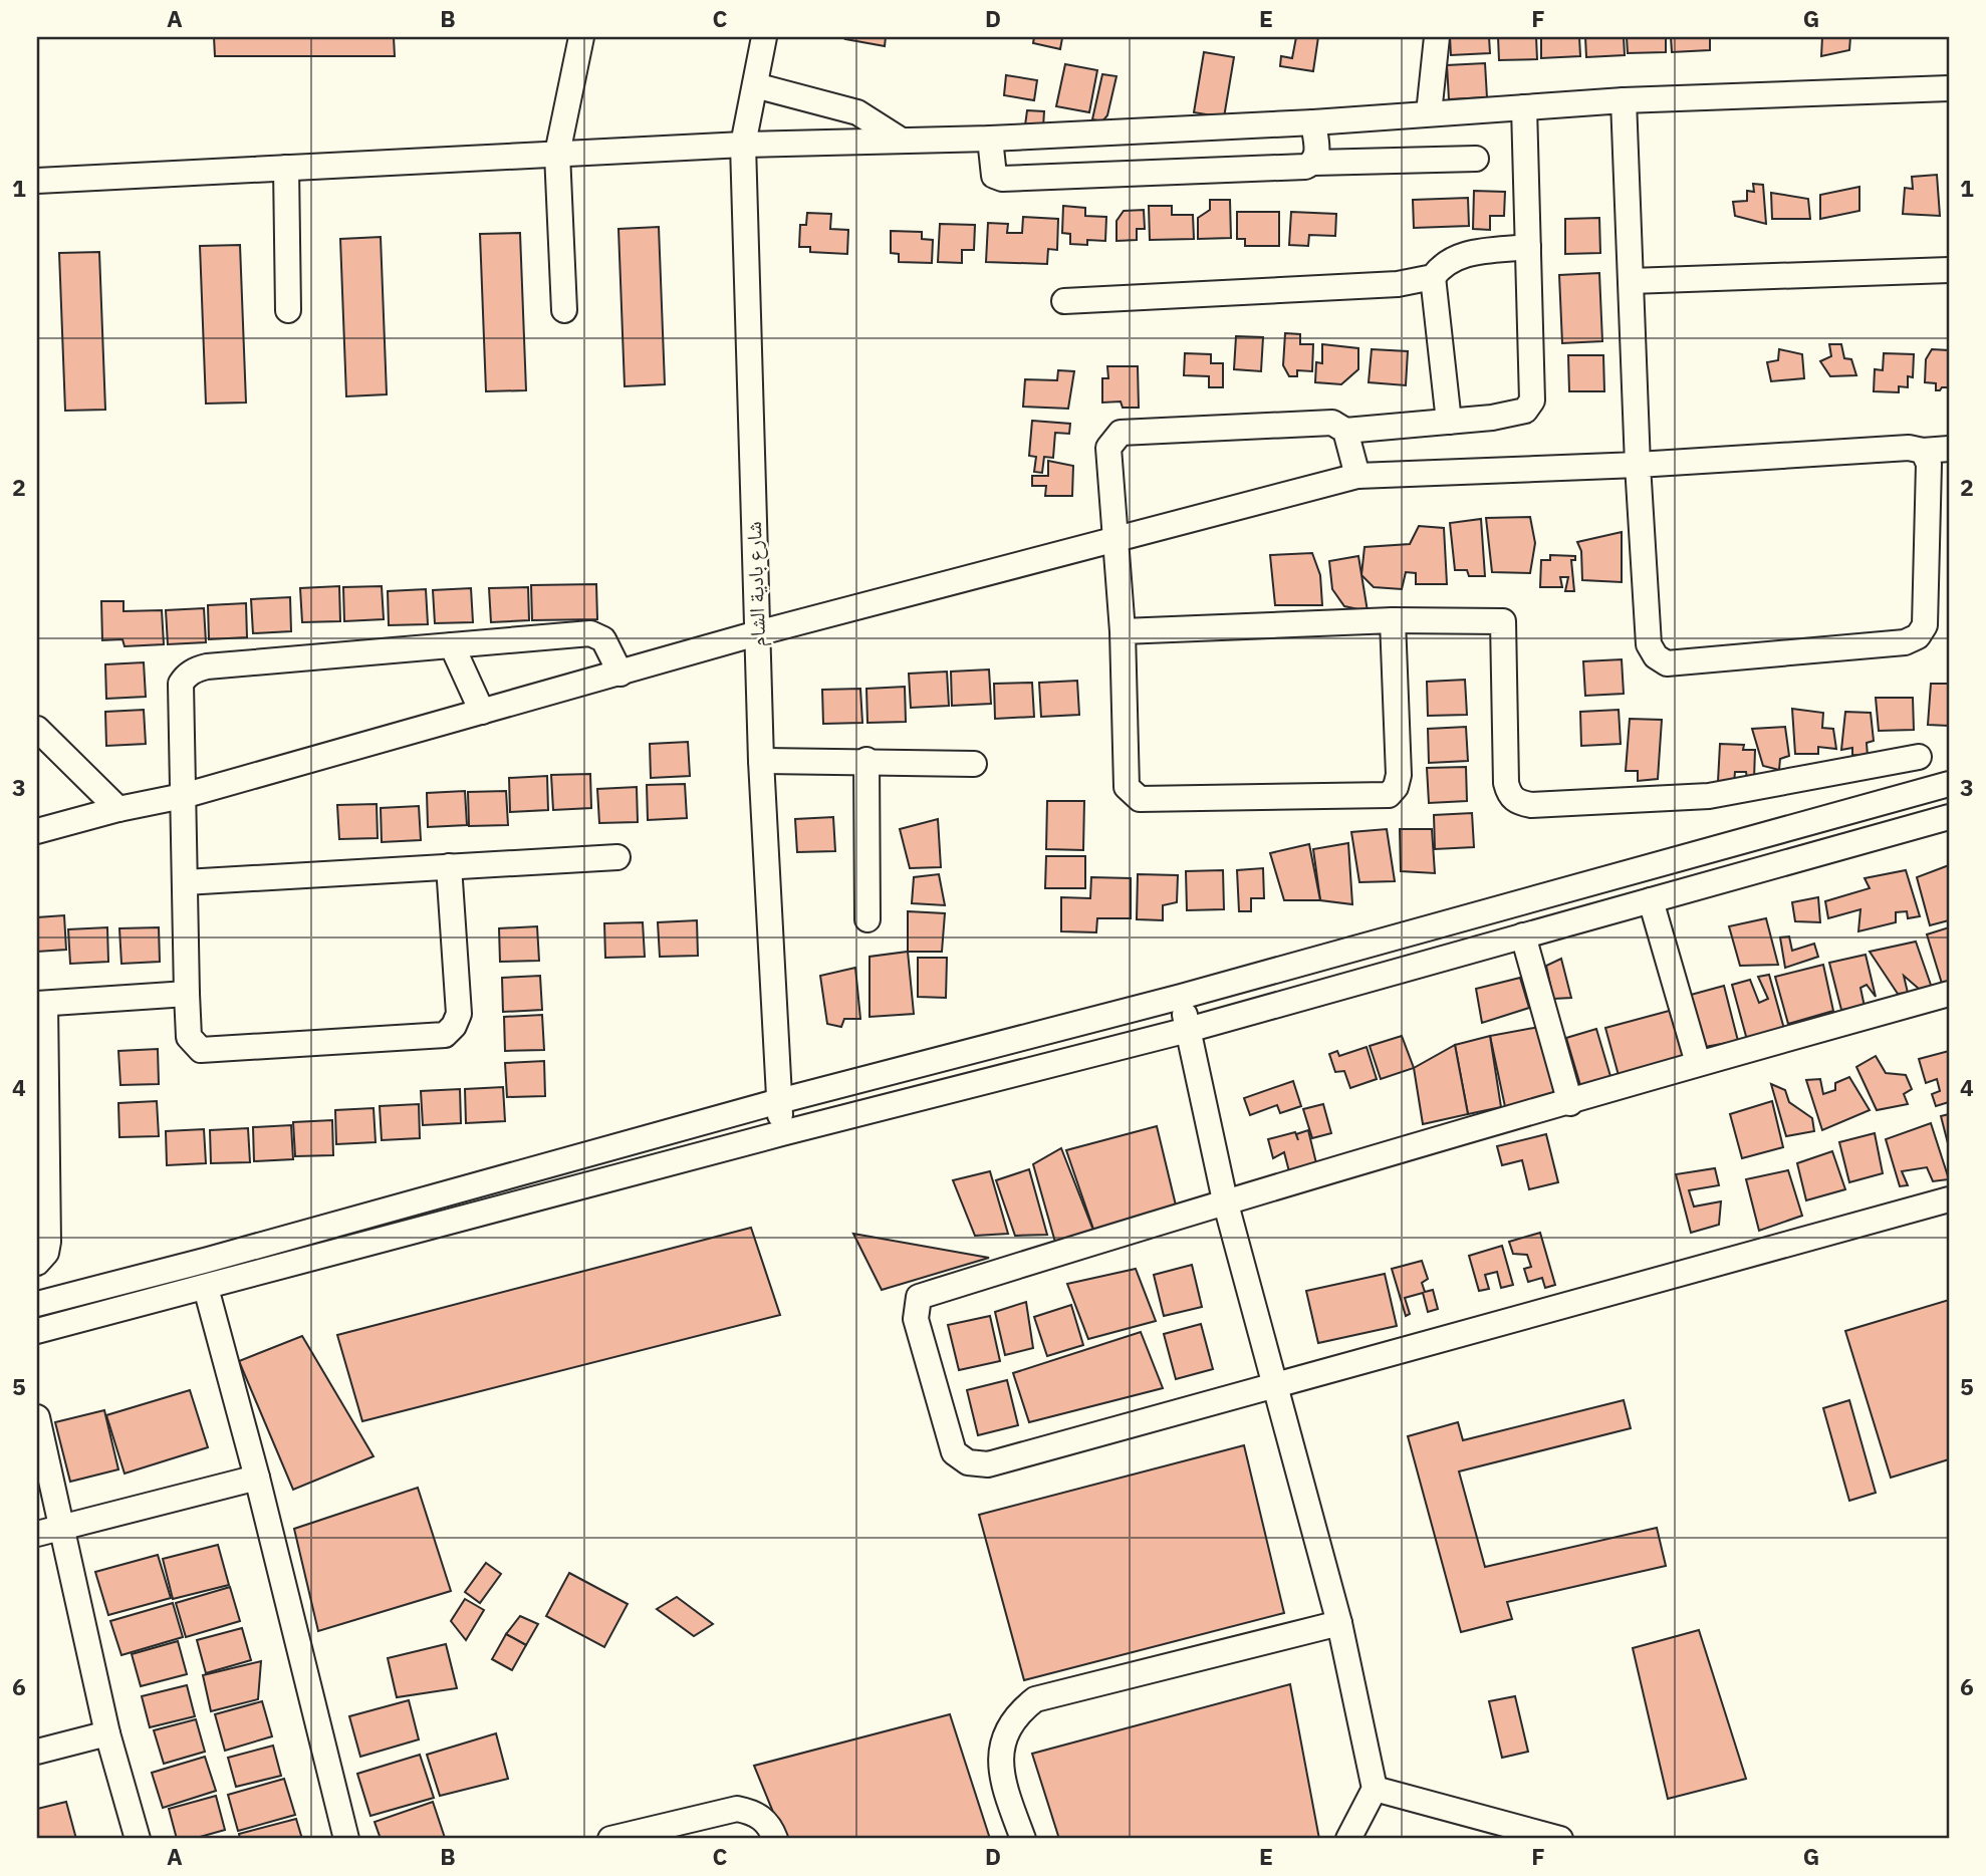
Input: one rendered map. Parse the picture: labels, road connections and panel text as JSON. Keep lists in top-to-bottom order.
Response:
{
  "streets": {
    "street": ["شارع بادية الشام"]
  },
  "grid": {
    "columns": [
      "A",
      "B",
      "C",
      "D",
      "E",
      "F",
      "G"
    ],
    "rows": [
      "1",
      "2",
      "3",
      "4",
      "5",
      "6"
    ]
  }
}
